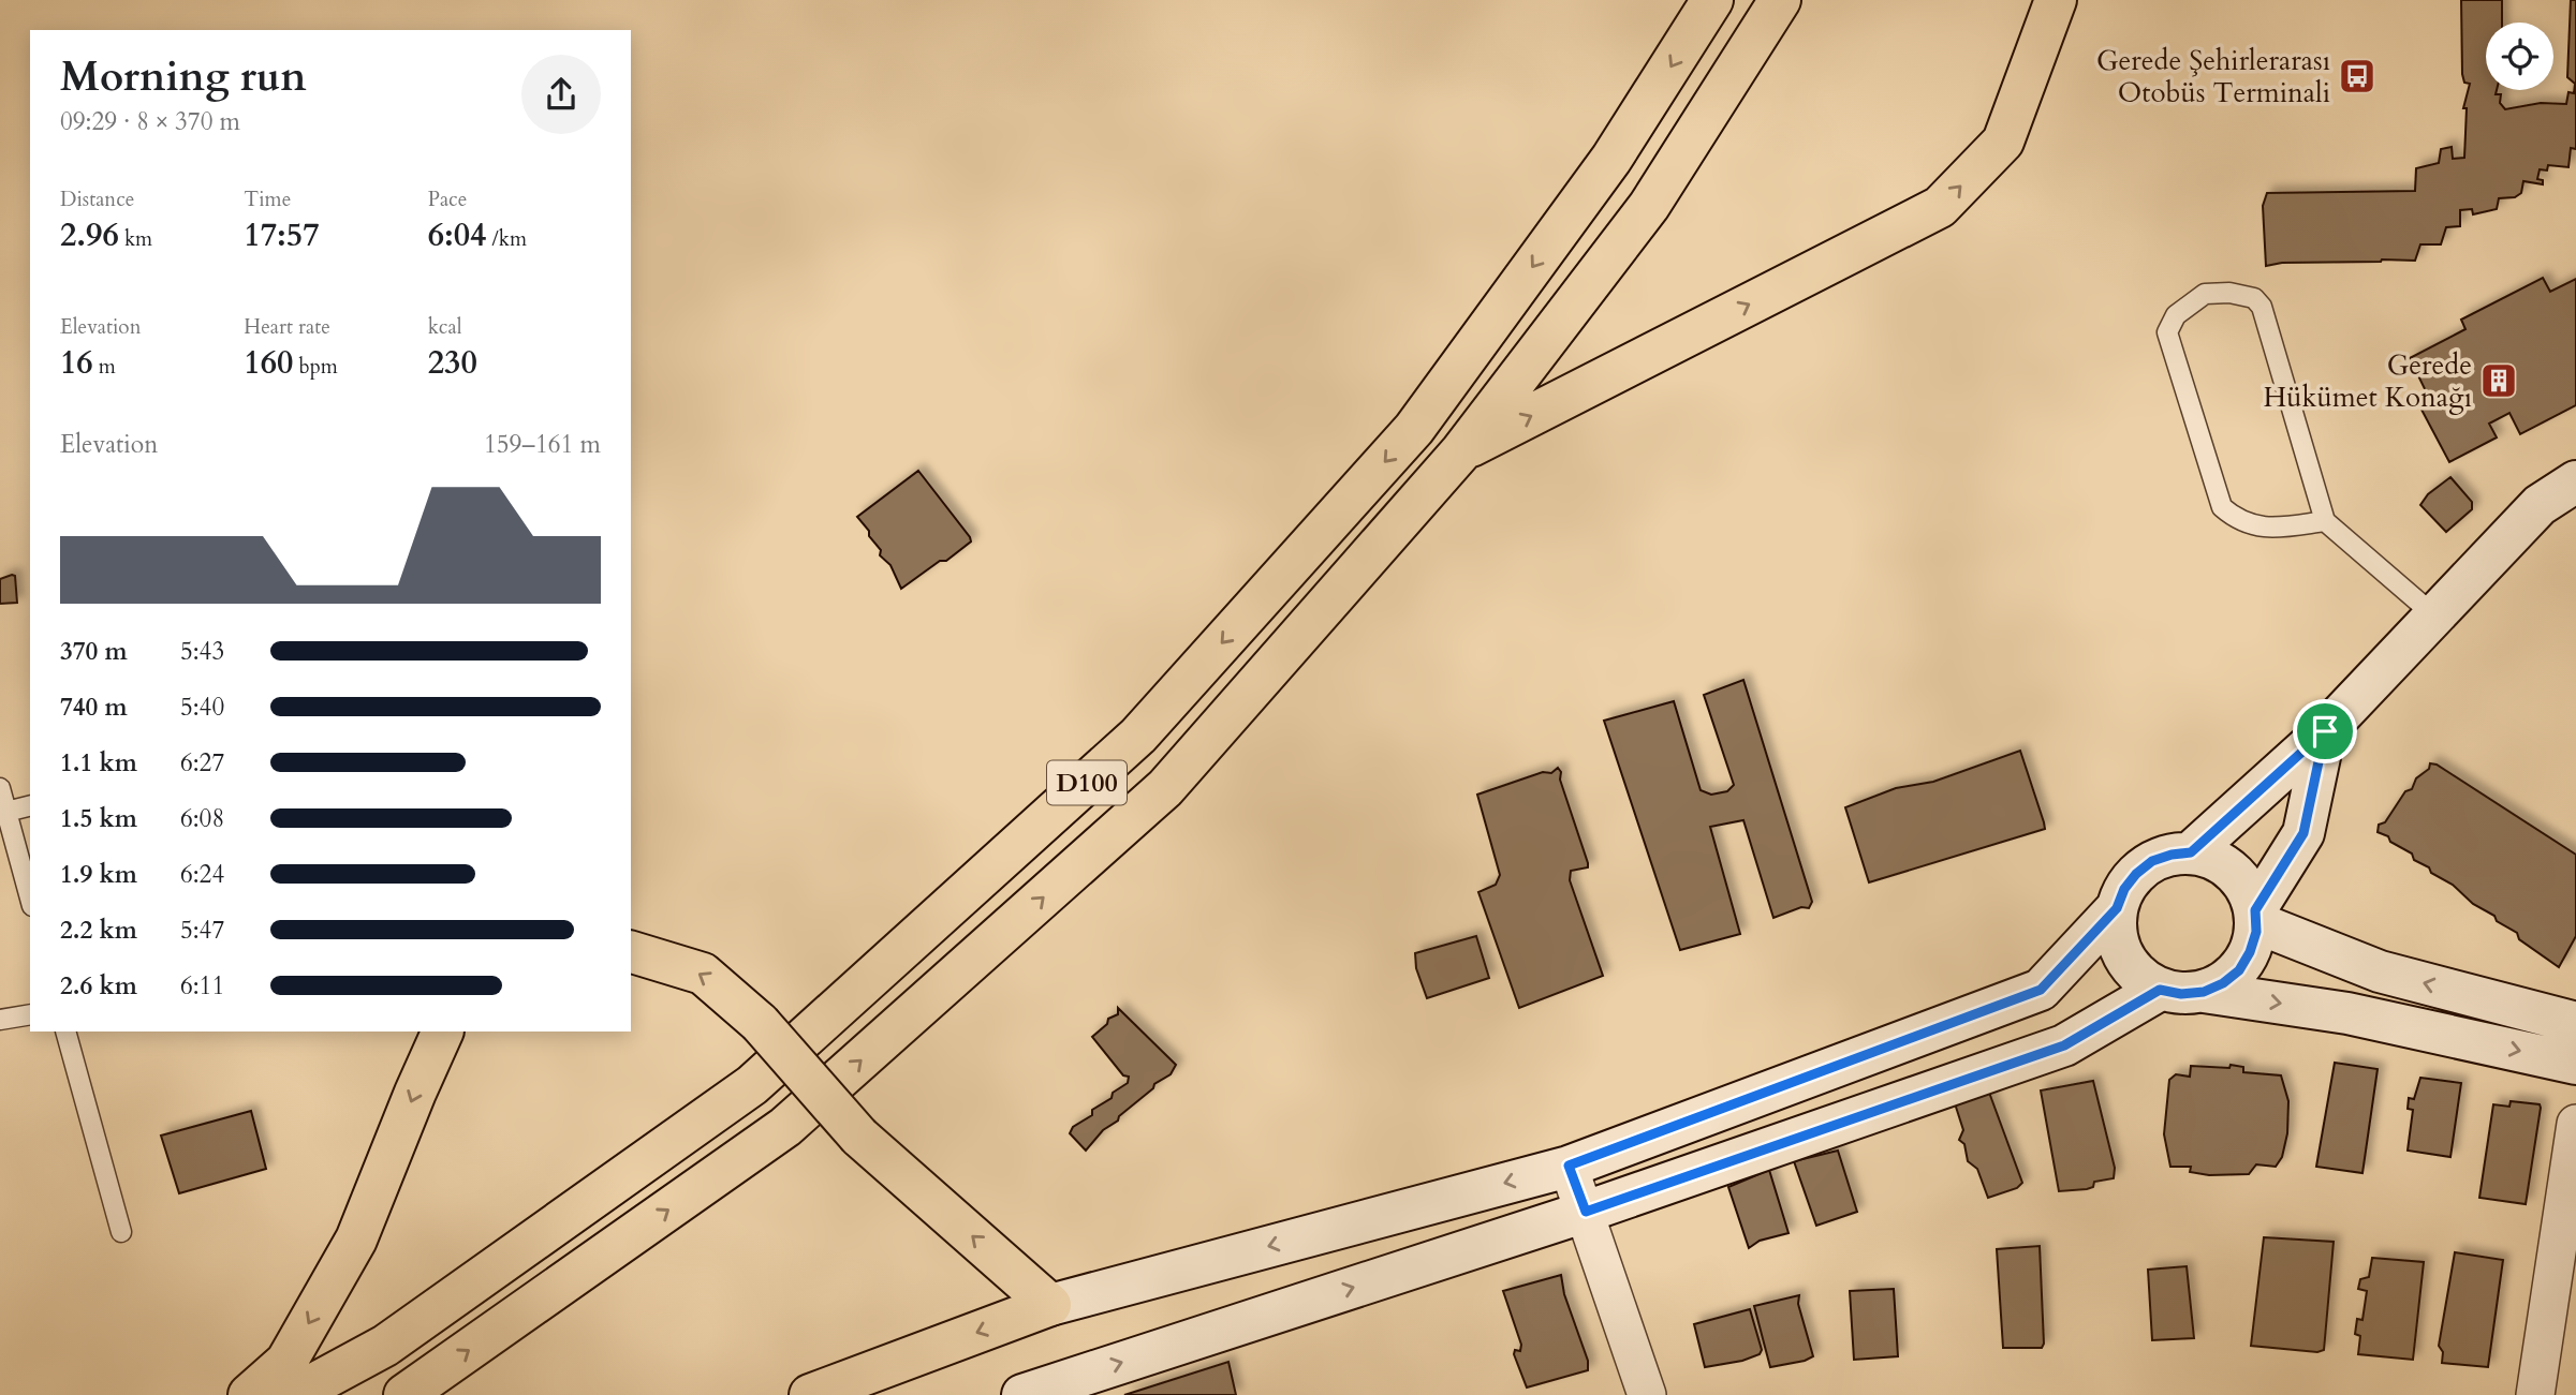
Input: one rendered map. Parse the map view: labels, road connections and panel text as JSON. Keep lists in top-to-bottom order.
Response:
{
  "streets": {
    "highway": ["D100"]
  },
  "places": {
    "bus stop": ["Gerede Şehirlerarası Otobüs Terminali"],
    "building": ["Gerede Hükümet Konağı"]
  },
  "page": {
    "heading": ["Morning run", "09:29 · 8 × 370 m"],
    "stats": [
      ["Distance", "2.96 km"],
      ["Time", "17:57"],
      ["Pace", "6:04 /km"],
      ["Elevation", "16 m"],
      ["Heart rate", "160 bpm"],
      ["kcal", "230"]
    ],
    "chart": ["Elevation", "159–161 m"],
    "list": [
      {
        "name": "370 m",
        "note": "5:43"
      },
      {
        "name": "740 m",
        "note": "5:40"
      },
      {
        "name": "1.1 km",
        "note": "6:27"
      },
      {
        "name": "1.5 km",
        "note": "6:08"
      },
      {
        "name": "1.9 km",
        "note": "6:24"
      },
      {
        "name": "2.2 km",
        "note": "5:47"
      },
      {
        "name": "2.6 km",
        "note": "6:11"
      }
    ]
  }
}
